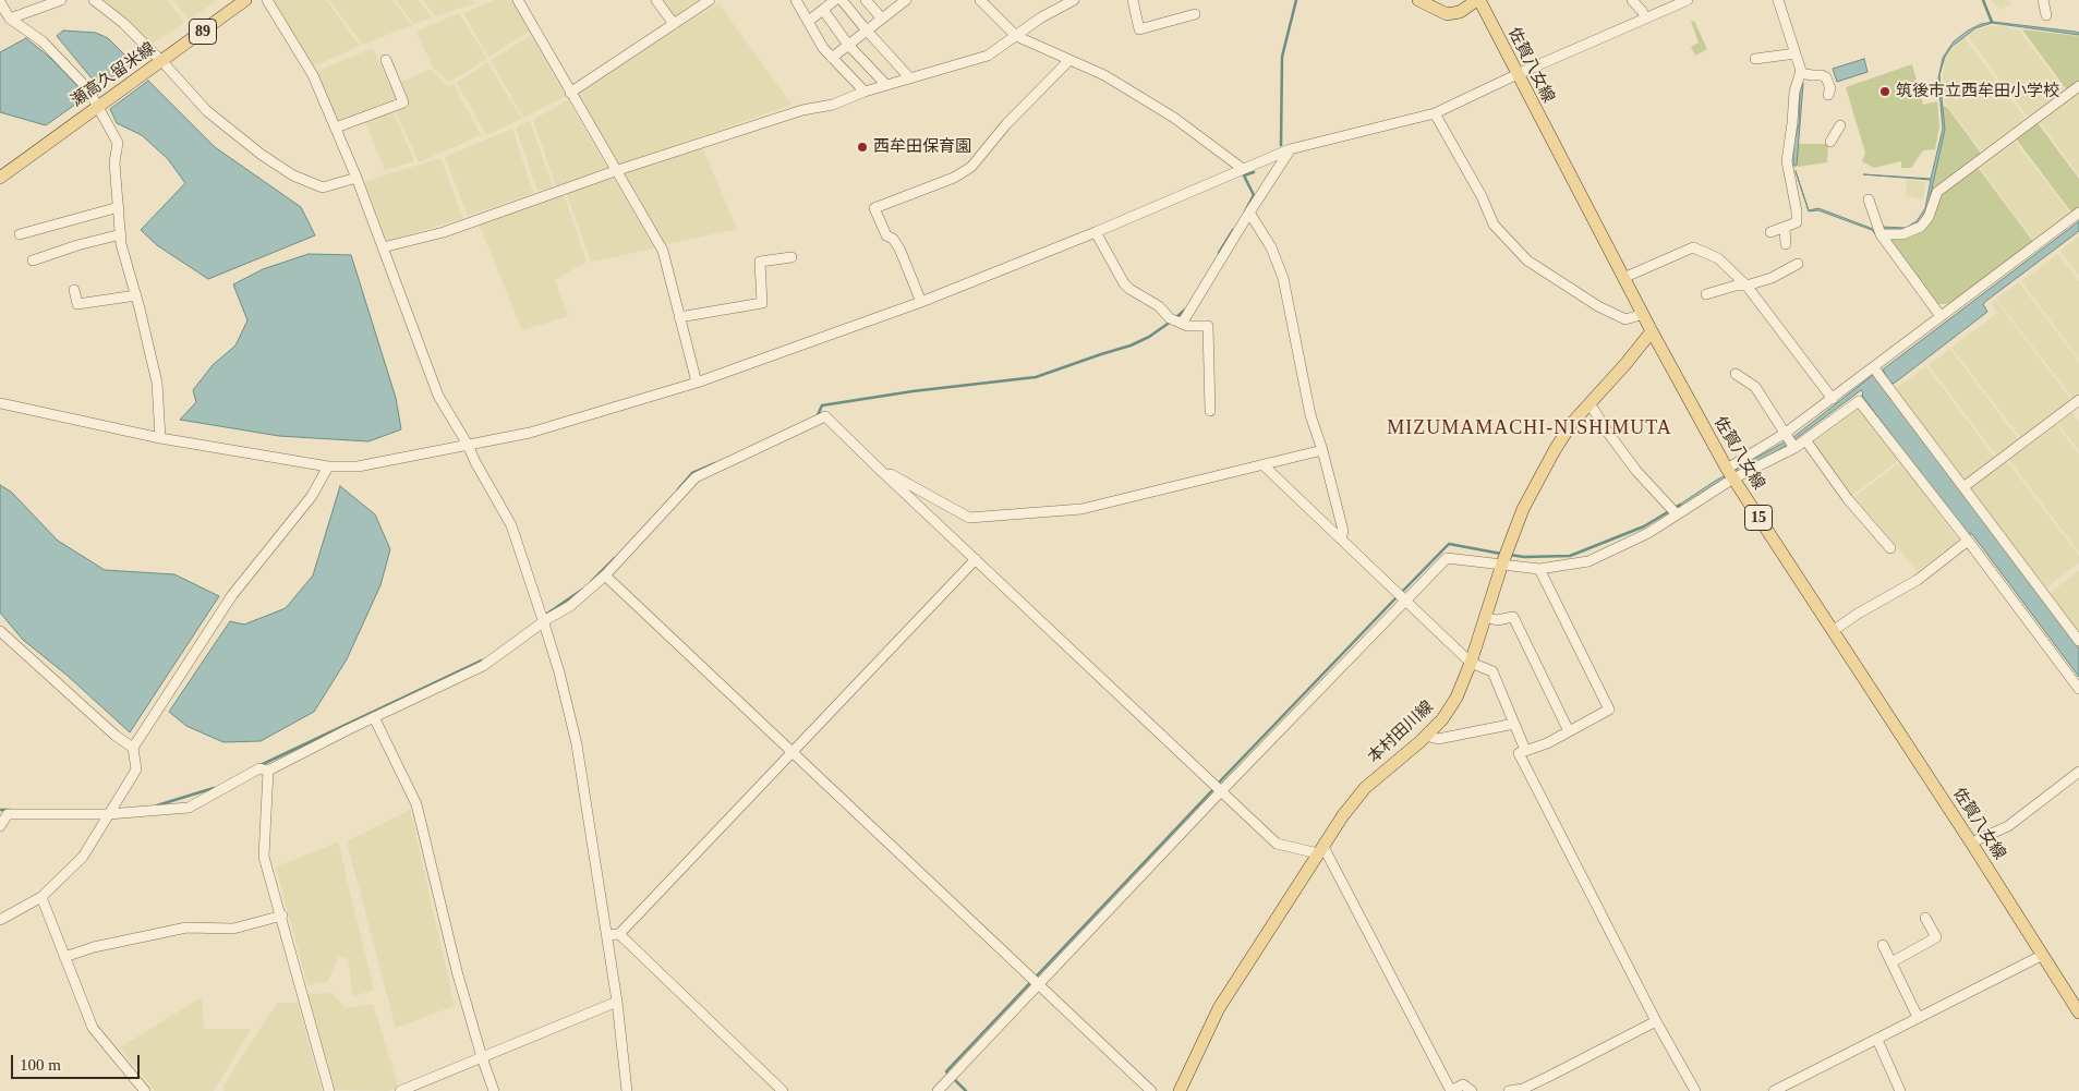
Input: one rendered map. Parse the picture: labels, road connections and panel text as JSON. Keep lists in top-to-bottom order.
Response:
{
  "streets": {
    "main road": [
      "89",
      "佐賀八女線",
      "瀬高久留米線",
      "15",
      "本村田川線"
    ]
  },
  "crossings": [
    ["佐賀八女線", "本村田川線"]
  ],
  "districts": ["MIZUMAMACHI-NISHIMUTA"],
  "places": ["筑後市立西牟田小学校", "西牟田保育園"],
  "scale_bar": "100 m"
}
